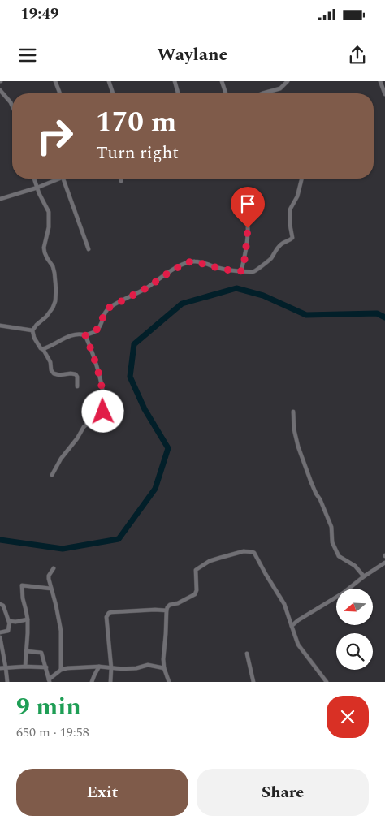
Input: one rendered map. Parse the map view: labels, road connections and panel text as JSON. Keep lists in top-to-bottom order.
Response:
{
  "north": "left",
  "page": {
    "status": "19:49",
    "header": "Waylane",
    "turn": ["170 m", "Turn right"],
    "heading": ["9 min", "650 m · 19:58"],
    "buttons": ["Exit", "Share"]
  }
}
